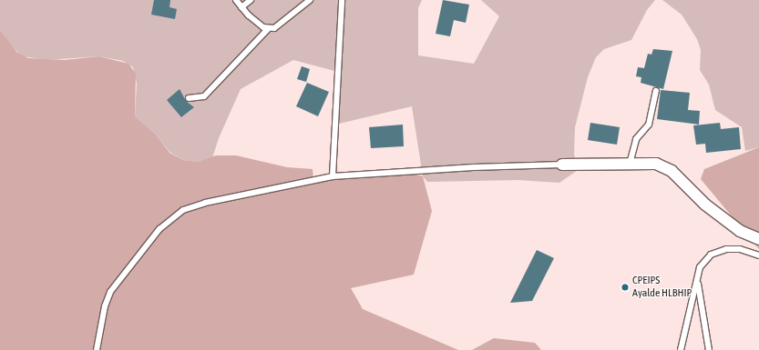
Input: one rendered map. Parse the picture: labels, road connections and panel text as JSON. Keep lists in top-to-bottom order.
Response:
{
  "places": ["CPEIPS Ayalde HLBHIP"]
}
